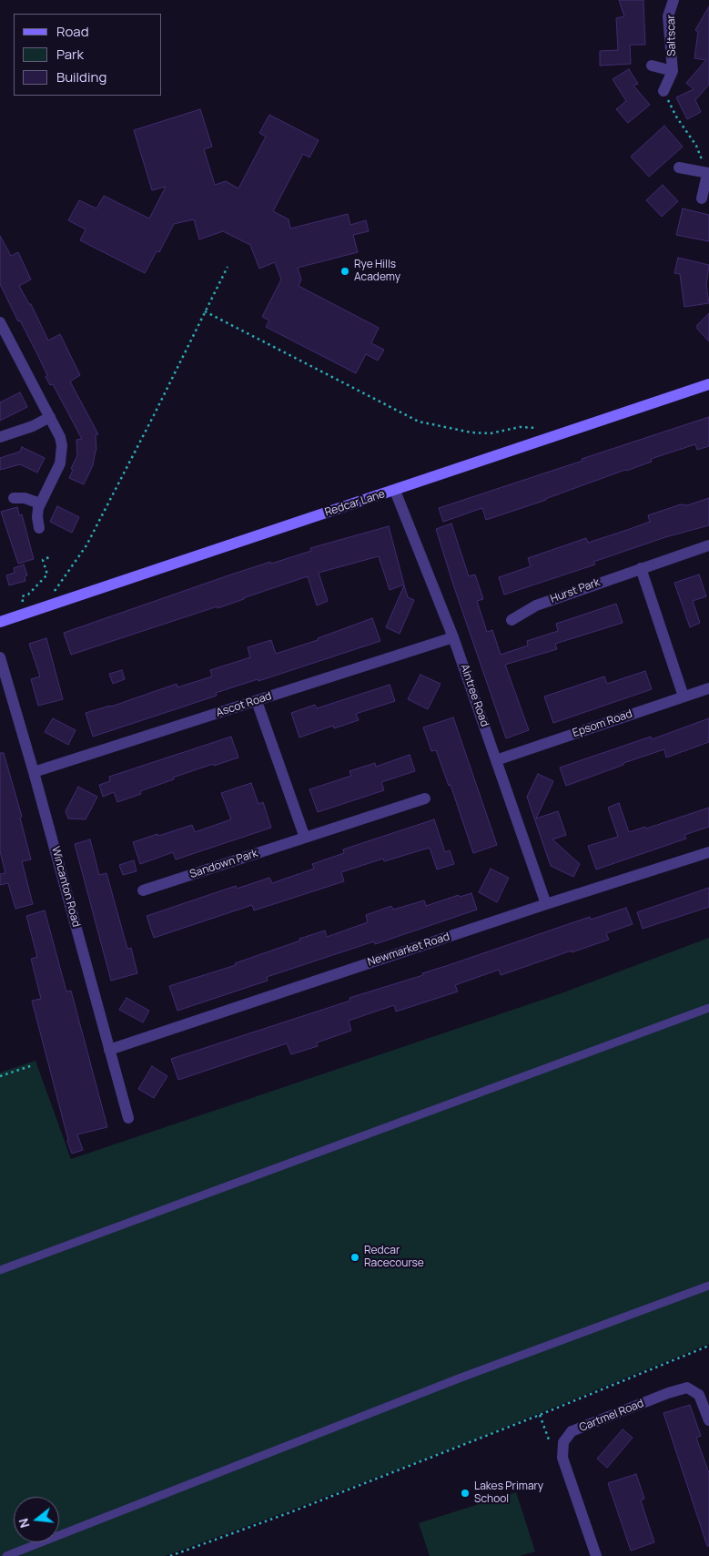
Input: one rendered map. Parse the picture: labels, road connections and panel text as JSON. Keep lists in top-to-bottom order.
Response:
{
  "streets": {
    "main road": ["Redcar Lane"],
    "street": [
      "Saltscar",
      "Hurst Park",
      "Aintree Road",
      "Ascot Road",
      "Epsom Road",
      "Sandown Park",
      "Wincanton Road",
      "Newmarket Road",
      "Cartmel Road"
    ]
  },
  "crossings": [
    ["Redcar Lane", "Aintree Road"],
    ["Aintree Road", "Ascot Road"],
    ["Aintree Road", "Epsom Road"],
    ["Aintree Road", "Newmarket Road"],
    ["Ascot Road", "Wincanton Road"],
    ["Wincanton Road", "Newmarket Road"]
  ],
  "places": ["Rye Hills Academy", "Redcar Racecourse", "Lakes Primary School"],
  "legend": ["Road", "Park", "Building"],
  "north": "left"
}
